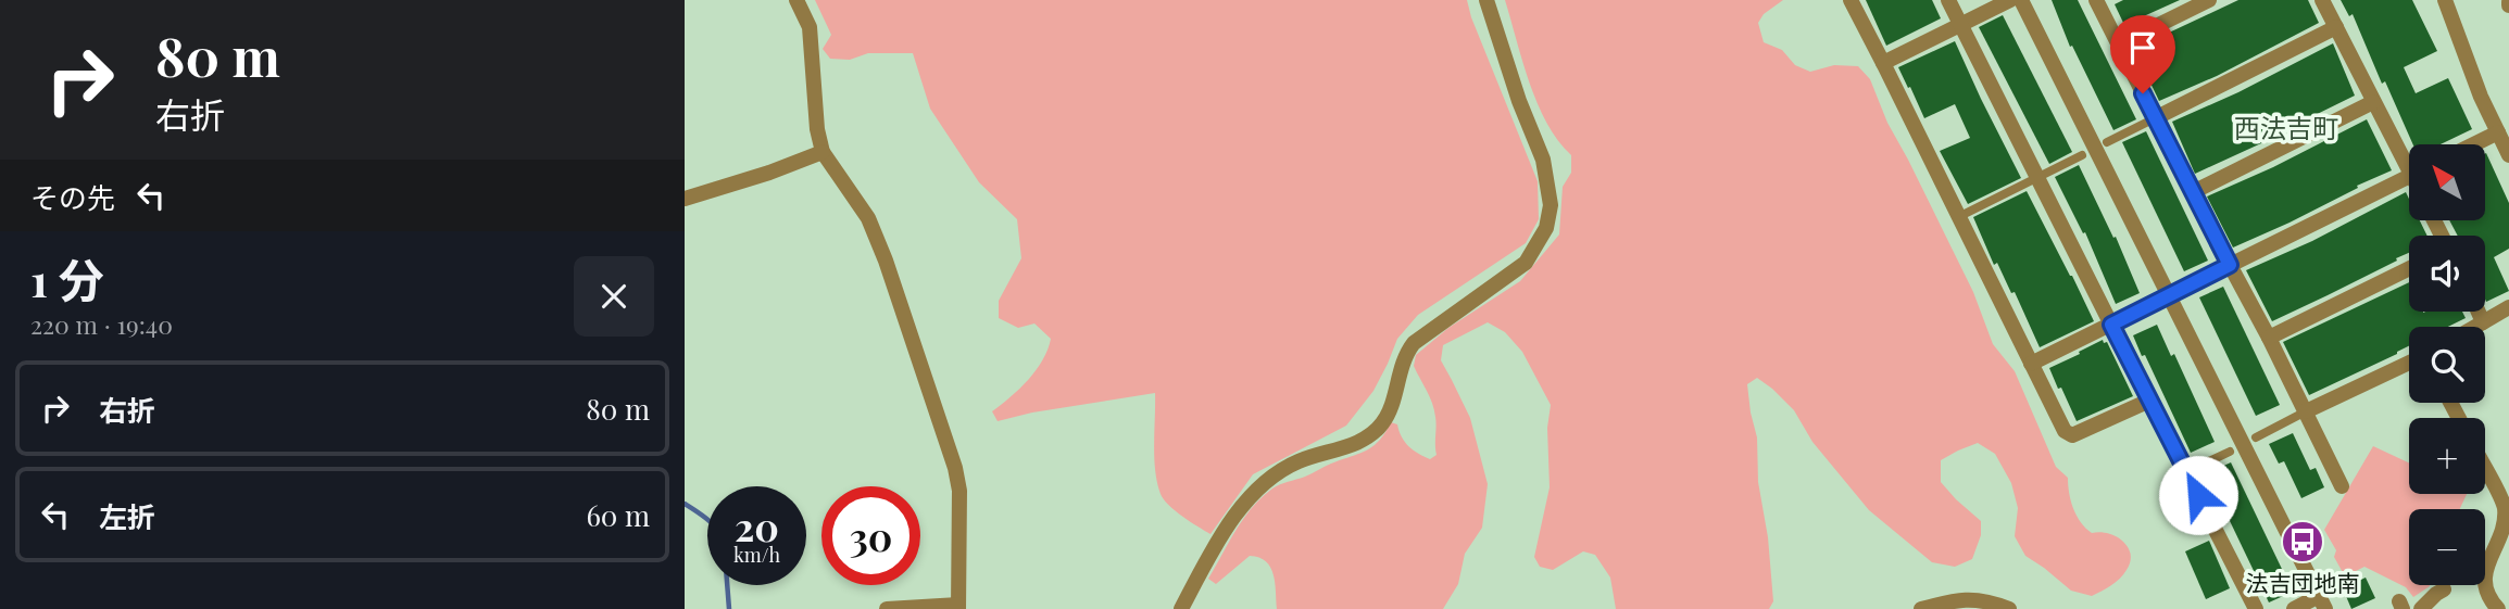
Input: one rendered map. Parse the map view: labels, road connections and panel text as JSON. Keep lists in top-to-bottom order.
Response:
{
  "districts": ["西法吉町"],
  "places": {
    "bus stop": ["法吉団地南"]
  },
  "north": "top left",
  "page": {
    "turn": ["80 m", "右折"],
    "map_buttons": ["+", "−"],
    "then": "その先",
    "heading": ["1 分", "220 m · 19:40"],
    "list": [
      {
        "name": "右折",
        "value": "80 m"
      },
      {
        "name": "左折",
        "value": "60 m"
      }
    ],
    "speed": "20 km/h",
    "limit": "30"
  }
}
